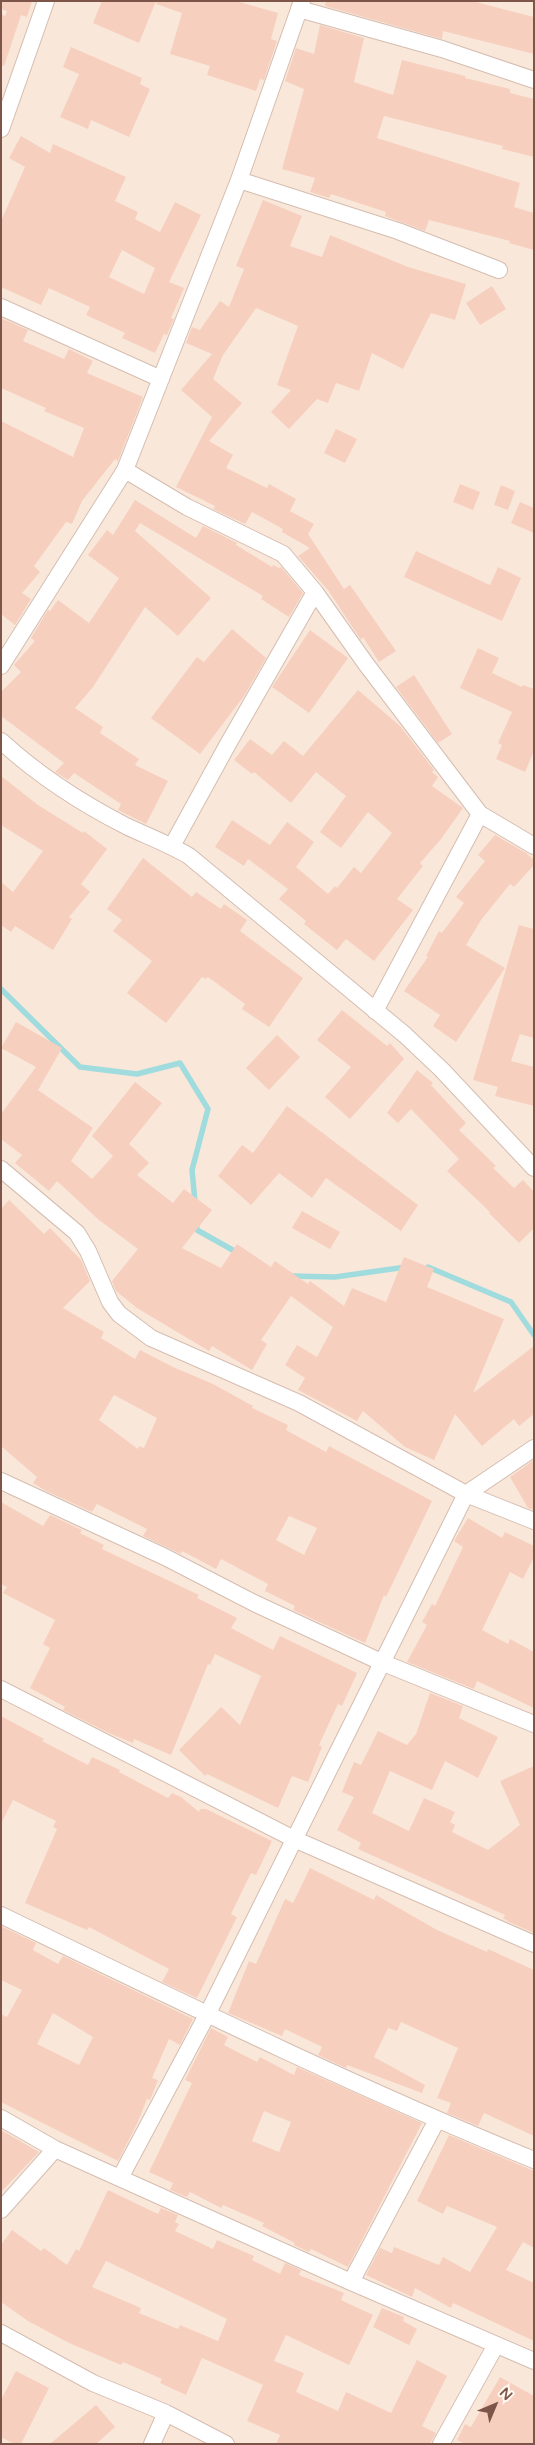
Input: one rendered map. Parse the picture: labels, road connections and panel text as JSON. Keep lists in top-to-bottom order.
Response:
{
  "north": "top right"
}
